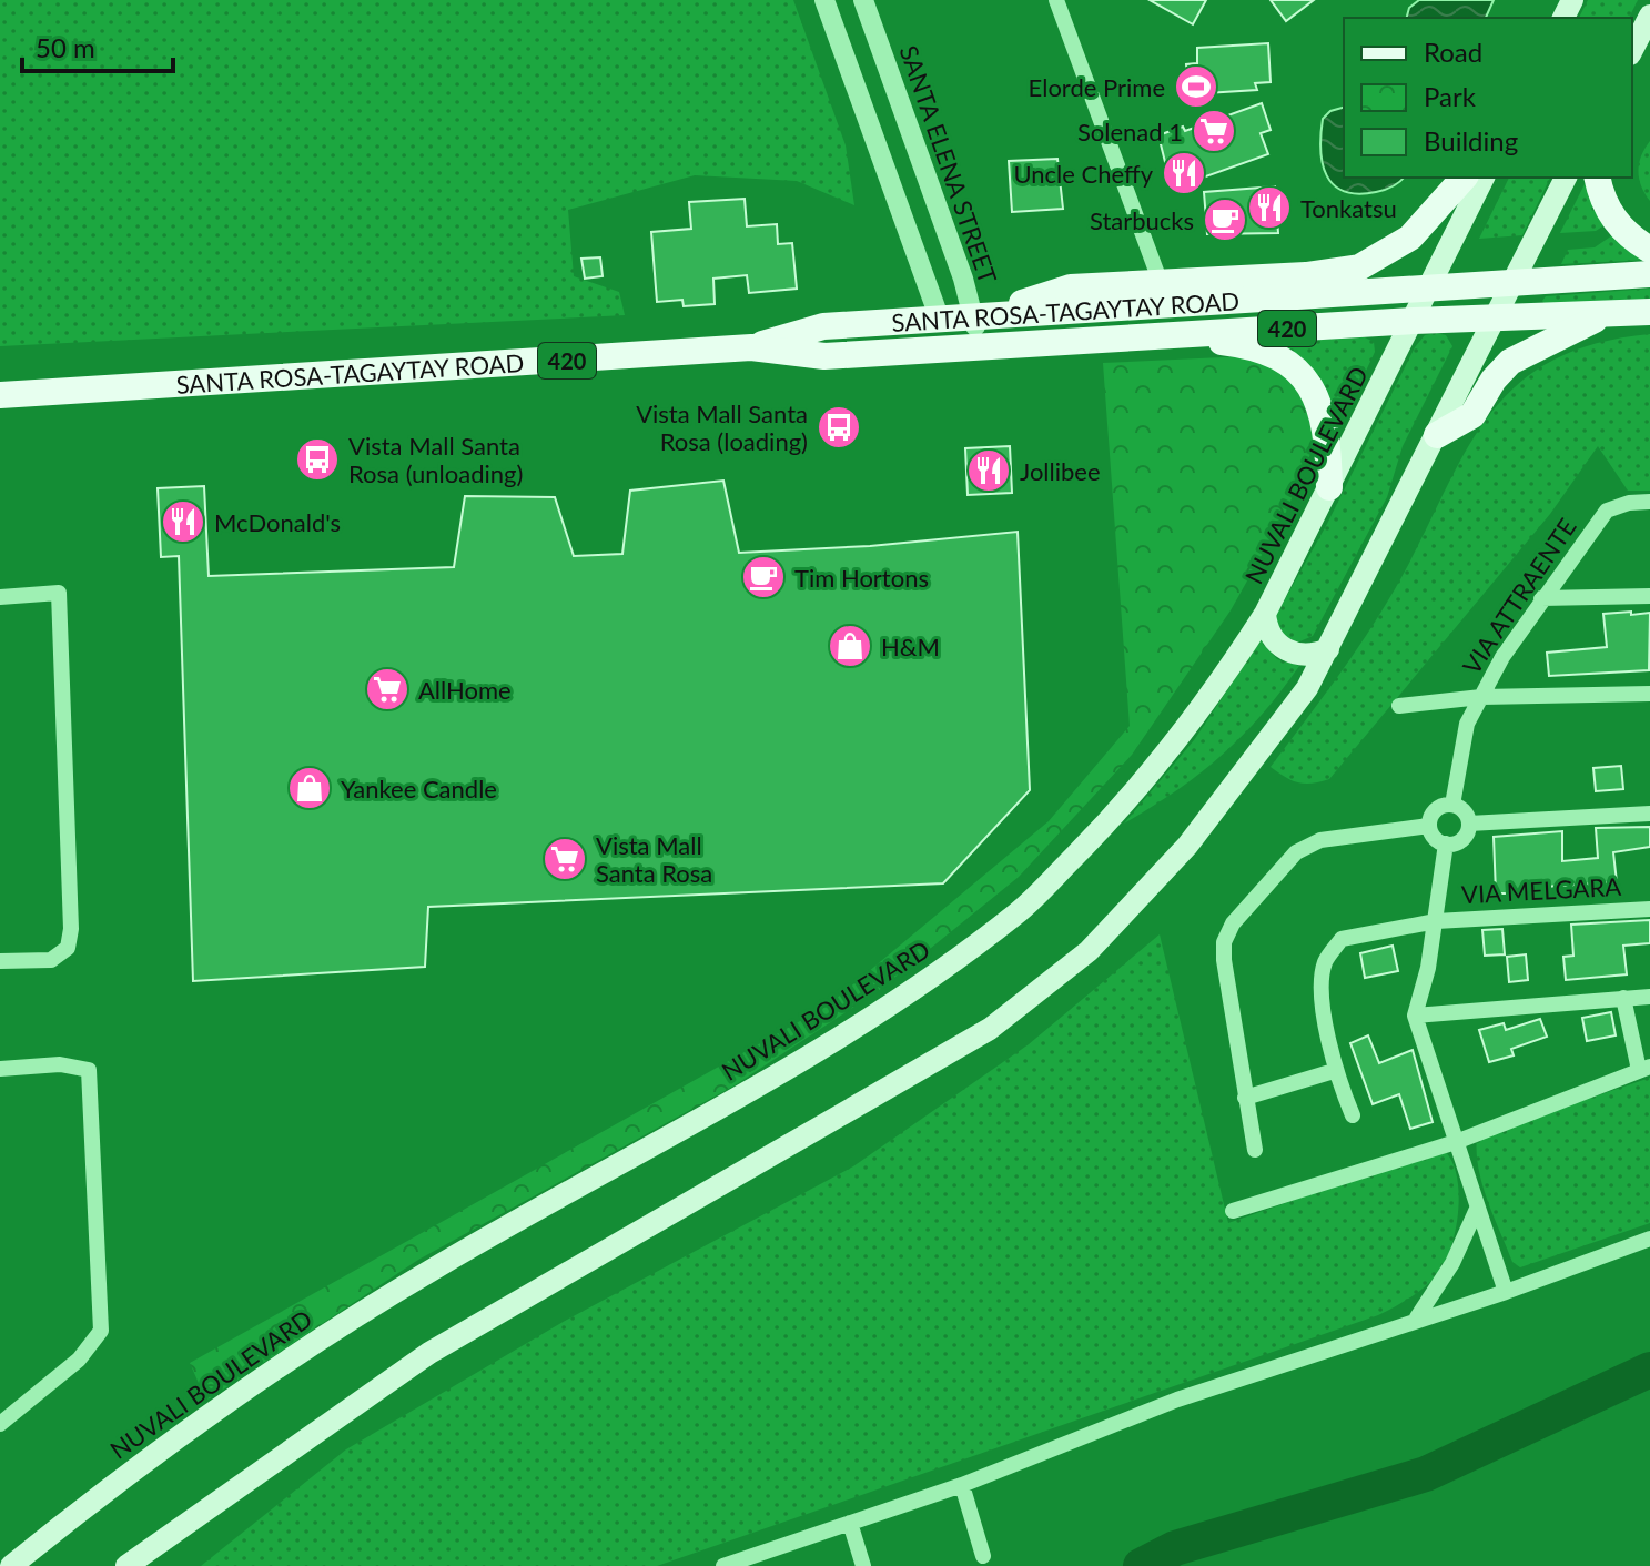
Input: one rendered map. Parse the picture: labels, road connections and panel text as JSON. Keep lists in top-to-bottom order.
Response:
{
  "streets": {
    "main road": ["SANTA ROSA-TAGAYTAY ROAD", "420", "NUVALI BOULEVARD"],
    "street": ["SANTA ELENA STREET", "VIA ATTRAENTE", "VIA MELGARA"]
  },
  "crossings": [
    ["SANTA ELENA STREET", "SANTA ROSA-TAGAYTAY ROAD"],
    ["SANTA ROSA-TAGAYTAY ROAD", "NUVALI BOULEVARD"]
  ],
  "places": {
    "sports": ["Elorde Prime"],
    "supermarket": ["Solenad 1", "AllHome", "Vista Mall Santa Rosa"],
    "restaurant": [
      "Uncle Cheffy",
      "Tonkatsu",
      "Jollibee",
      "McDonald's"
    ],
    "cafe": ["Starbucks", "Tim Hortons"],
    "bus stop": ["Vista Mall Santa Rosa (loading)", "Vista Mall Santa Rosa (unloading)"],
    "shop": ["H&M", "Yankee Candle"]
  },
  "legend": ["Road", "Park", "Building"],
  "scale_bar": "50 m"
}
